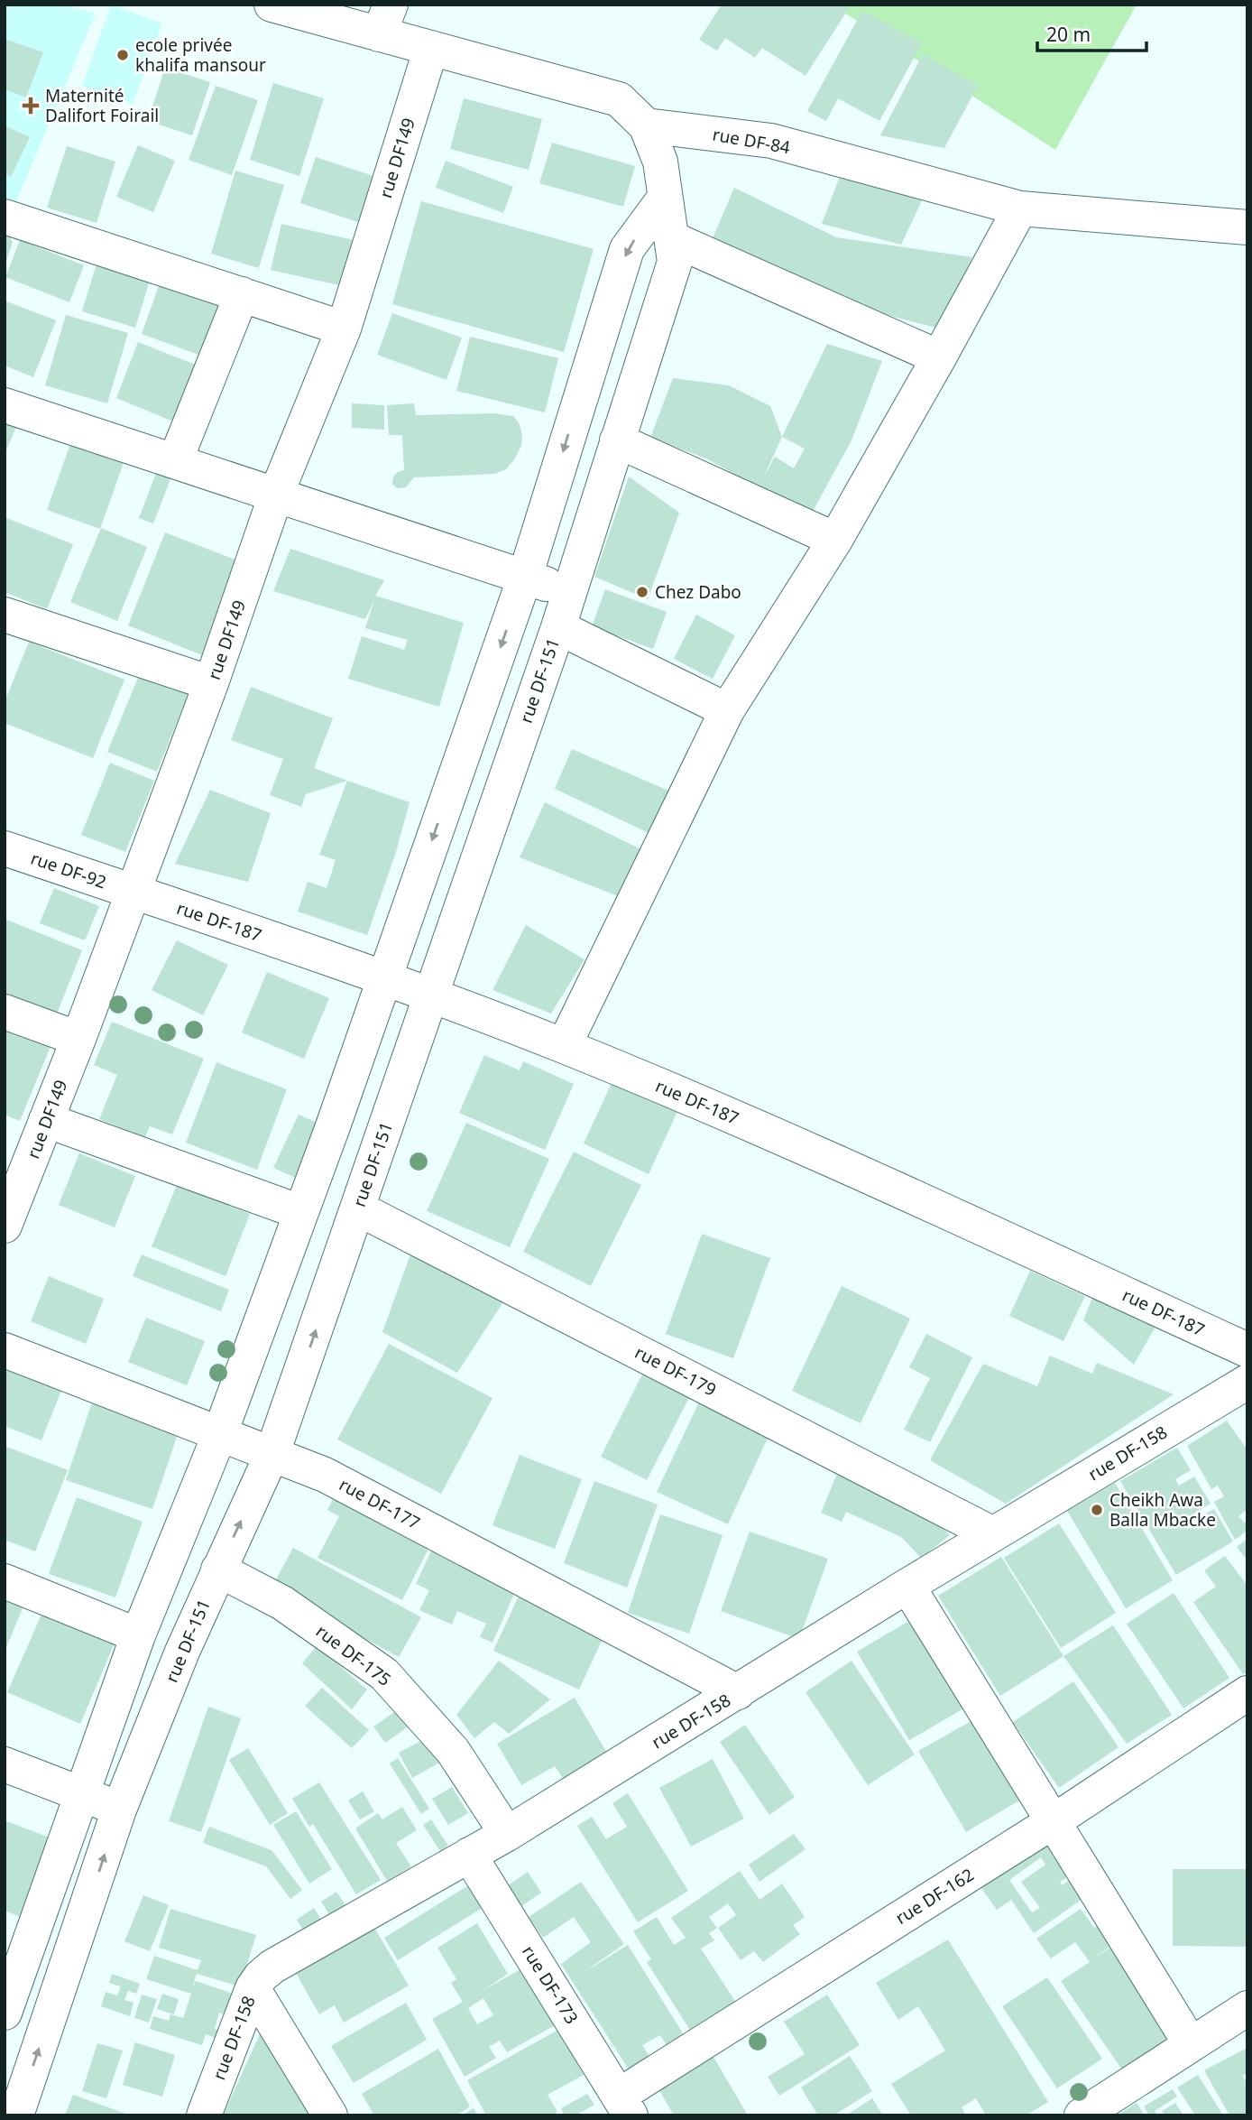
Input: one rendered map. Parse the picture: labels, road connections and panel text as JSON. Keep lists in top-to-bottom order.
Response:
{
  "streets": {
    "street": [
      "rue DF-84",
      "rue DF149",
      "rue DF-151",
      "rue DF-92",
      "rue DF-187",
      "rue DF-179",
      "rue DF-158",
      "rue DF-177",
      "rue DF-175",
      "rue DF-162",
      "rue DF-173"
    ]
  },
  "crossings": [
    ["rue DF-84", "rue DF-151"],
    ["rue DF149", "rue DF-92"],
    ["rue DF149", "rue DF-187"],
    ["rue DF-151", "rue DF-187"],
    ["rue DF-151", "rue DF-179"],
    ["rue DF-151", "rue DF-177"],
    ["rue DF-151", "rue DF-175"],
    ["rue DF-92", "rue DF-187"],
    ["rue DF-179", "rue DF-158"],
    ["rue DF-158", "rue DF-177"],
    ["rue DF-158", "rue DF-175"],
    ["rue DF-158", "rue DF-173"],
    ["rue DF-162", "rue DF-173"]
  ],
  "places": {
    "other": ["ecole privée khalifa mansour", "Chez Dabo", "Cheikh Awa Balla Mbacke"],
    "health": ["Maternité Dalifort Foirail"]
  },
  "scale_bar": "20 m"
}
